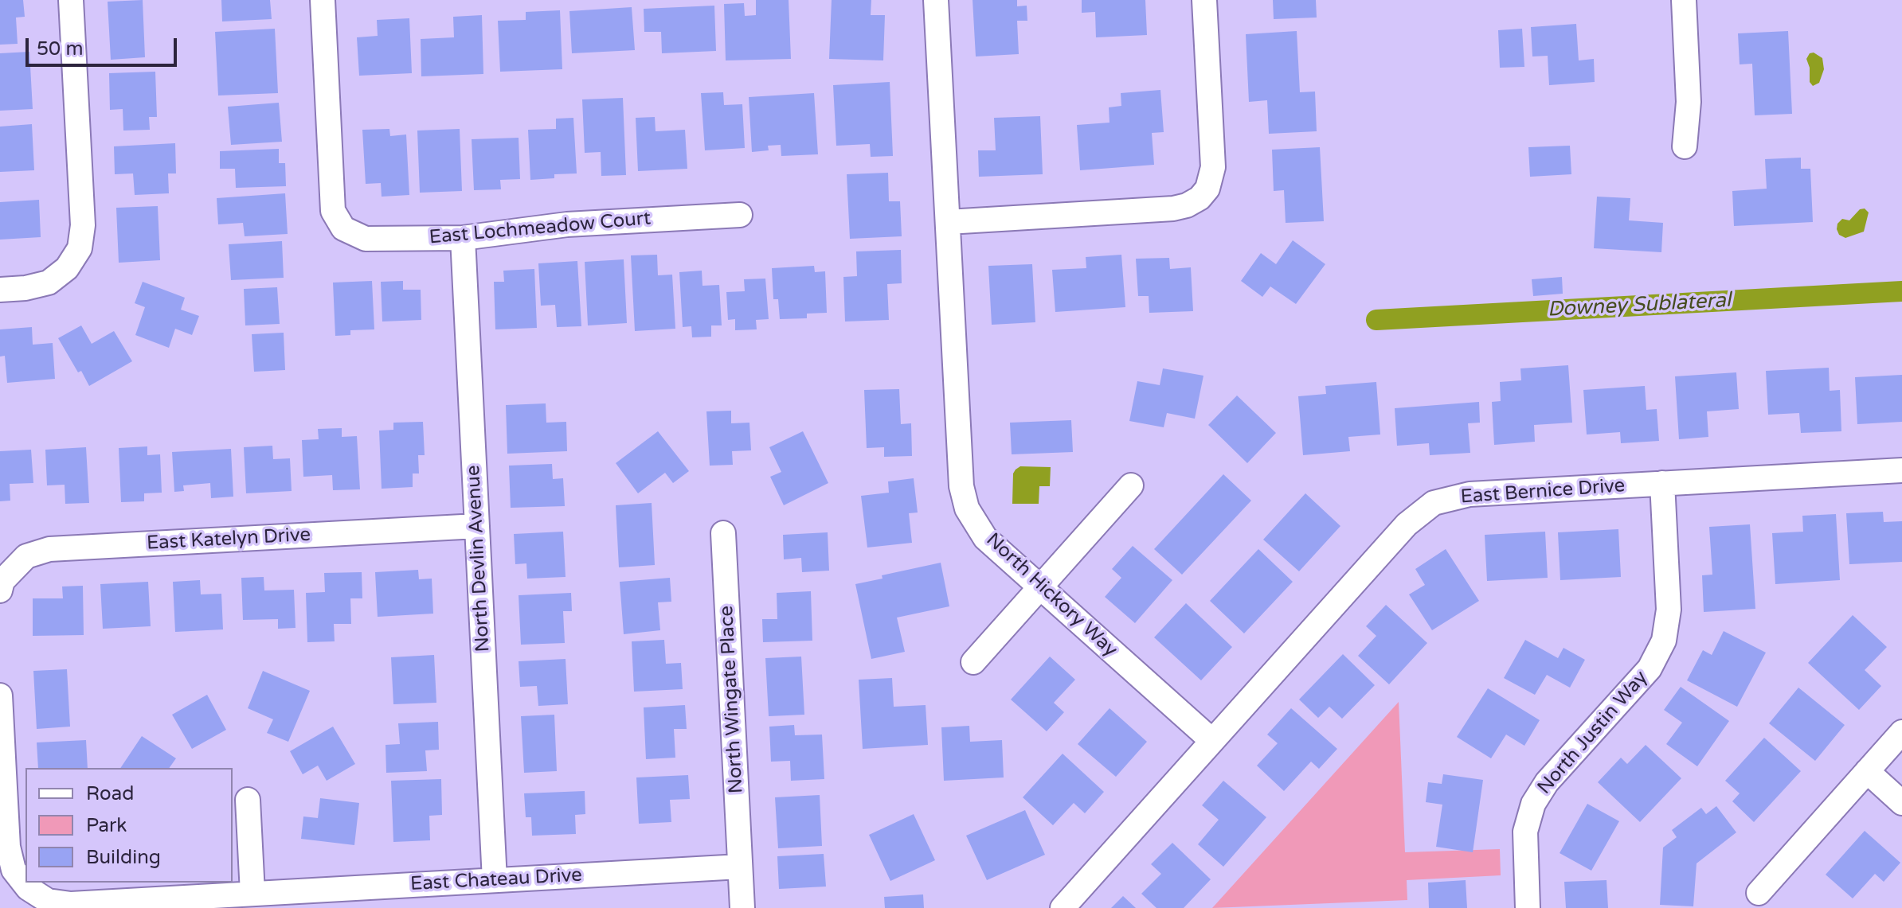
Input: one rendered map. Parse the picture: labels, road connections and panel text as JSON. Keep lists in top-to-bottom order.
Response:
{
  "streets": {
    "street": [
      "East Lochmeadow Court",
      "East Bernice Drive",
      "East Katelyn Drive",
      "North Devlin Avenue",
      "North Hickory Way",
      "North Wingate Place",
      "North Justin Way",
      "East Chateau Drive"
    ]
  },
  "crossings": [
    ["East Lochmeadow Court", "North Devlin Avenue"],
    ["East Bernice Drive", "North Hickory Way"],
    ["East Bernice Drive", "North Justin Way"],
    ["East Katelyn Drive", "North Devlin Avenue"],
    ["North Devlin Avenue", "East Chateau Drive"],
    ["North Wingate Place", "East Chateau Drive"]
  ],
  "water": ["Downey Sublateral"],
  "legend": ["Road", "Park", "Building"],
  "scale_bar": "50 m"
}
